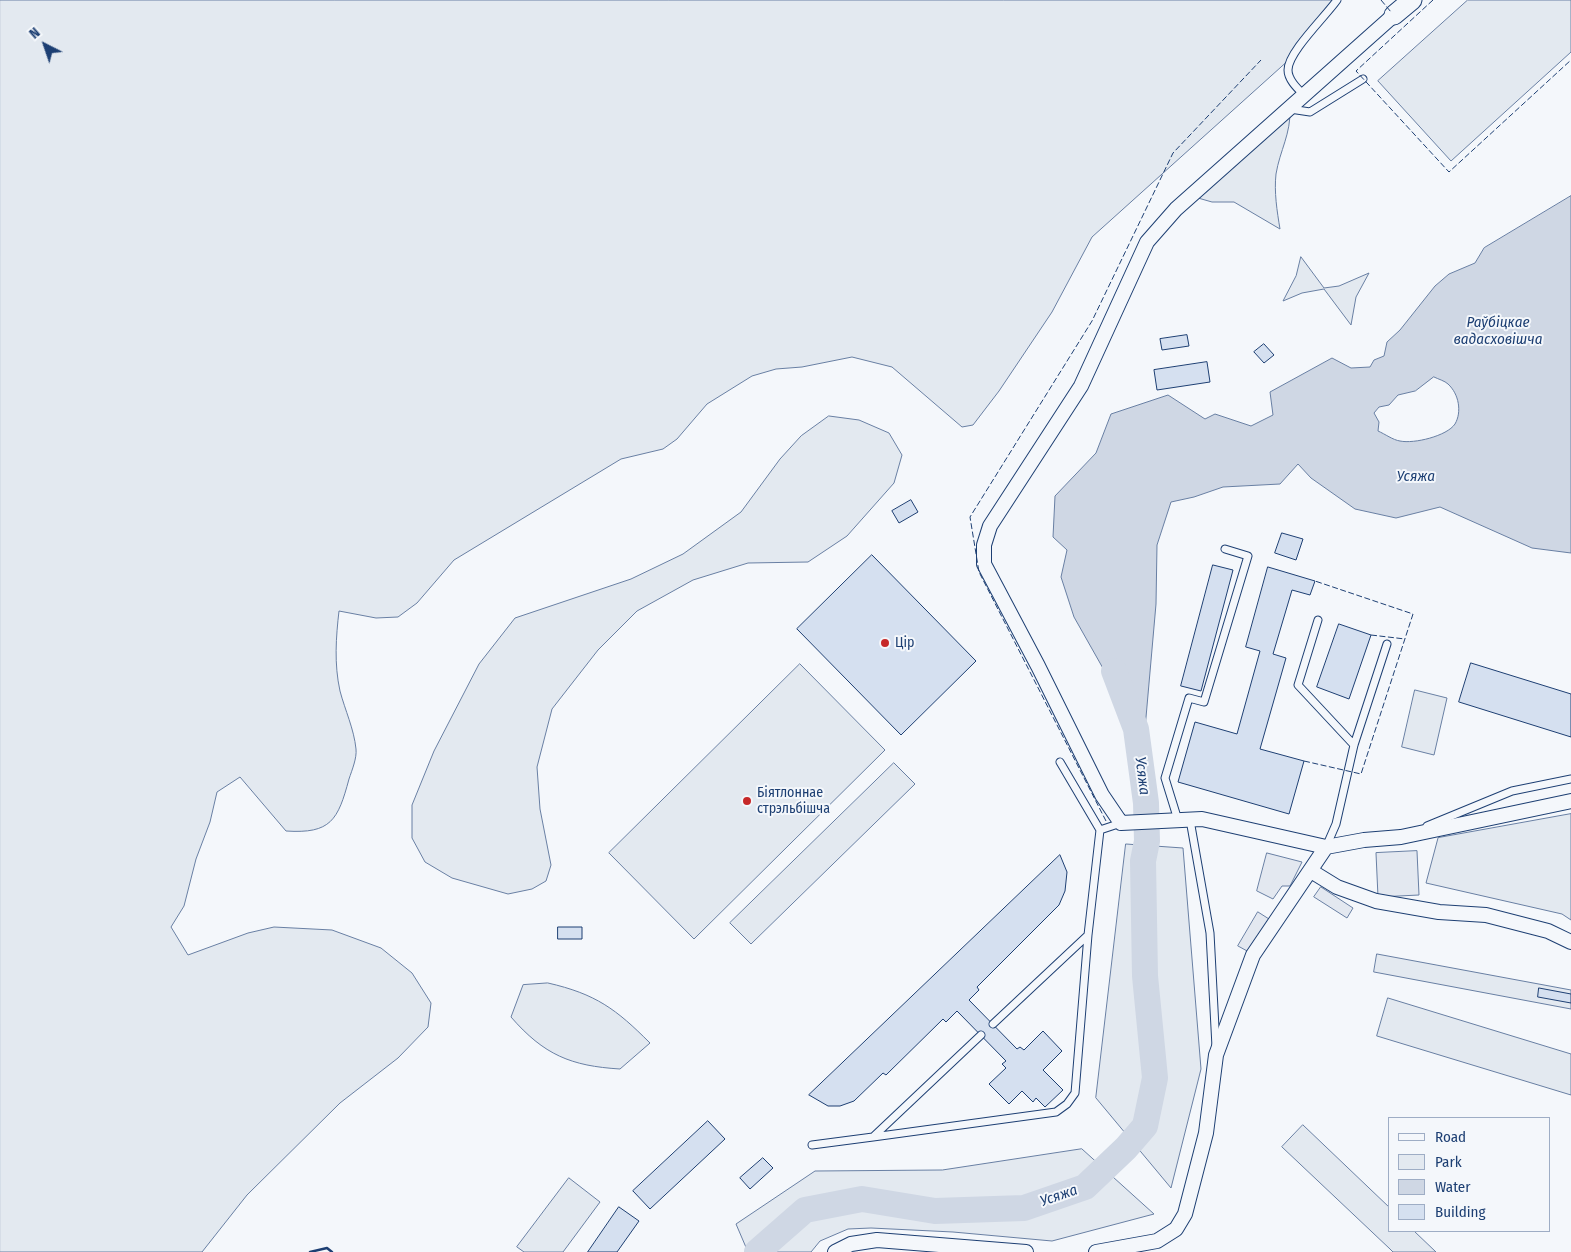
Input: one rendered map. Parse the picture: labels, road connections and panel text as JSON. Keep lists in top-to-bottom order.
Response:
{
  "water": ["Раўбіцкае вадасховішча", "Усяжа"],
  "places": ["Цір", "Біятлоннае стрэльбішча"],
  "legend": [
    "Road",
    "Park",
    "Water",
    "Building"
  ],
  "north": "top left"
}
